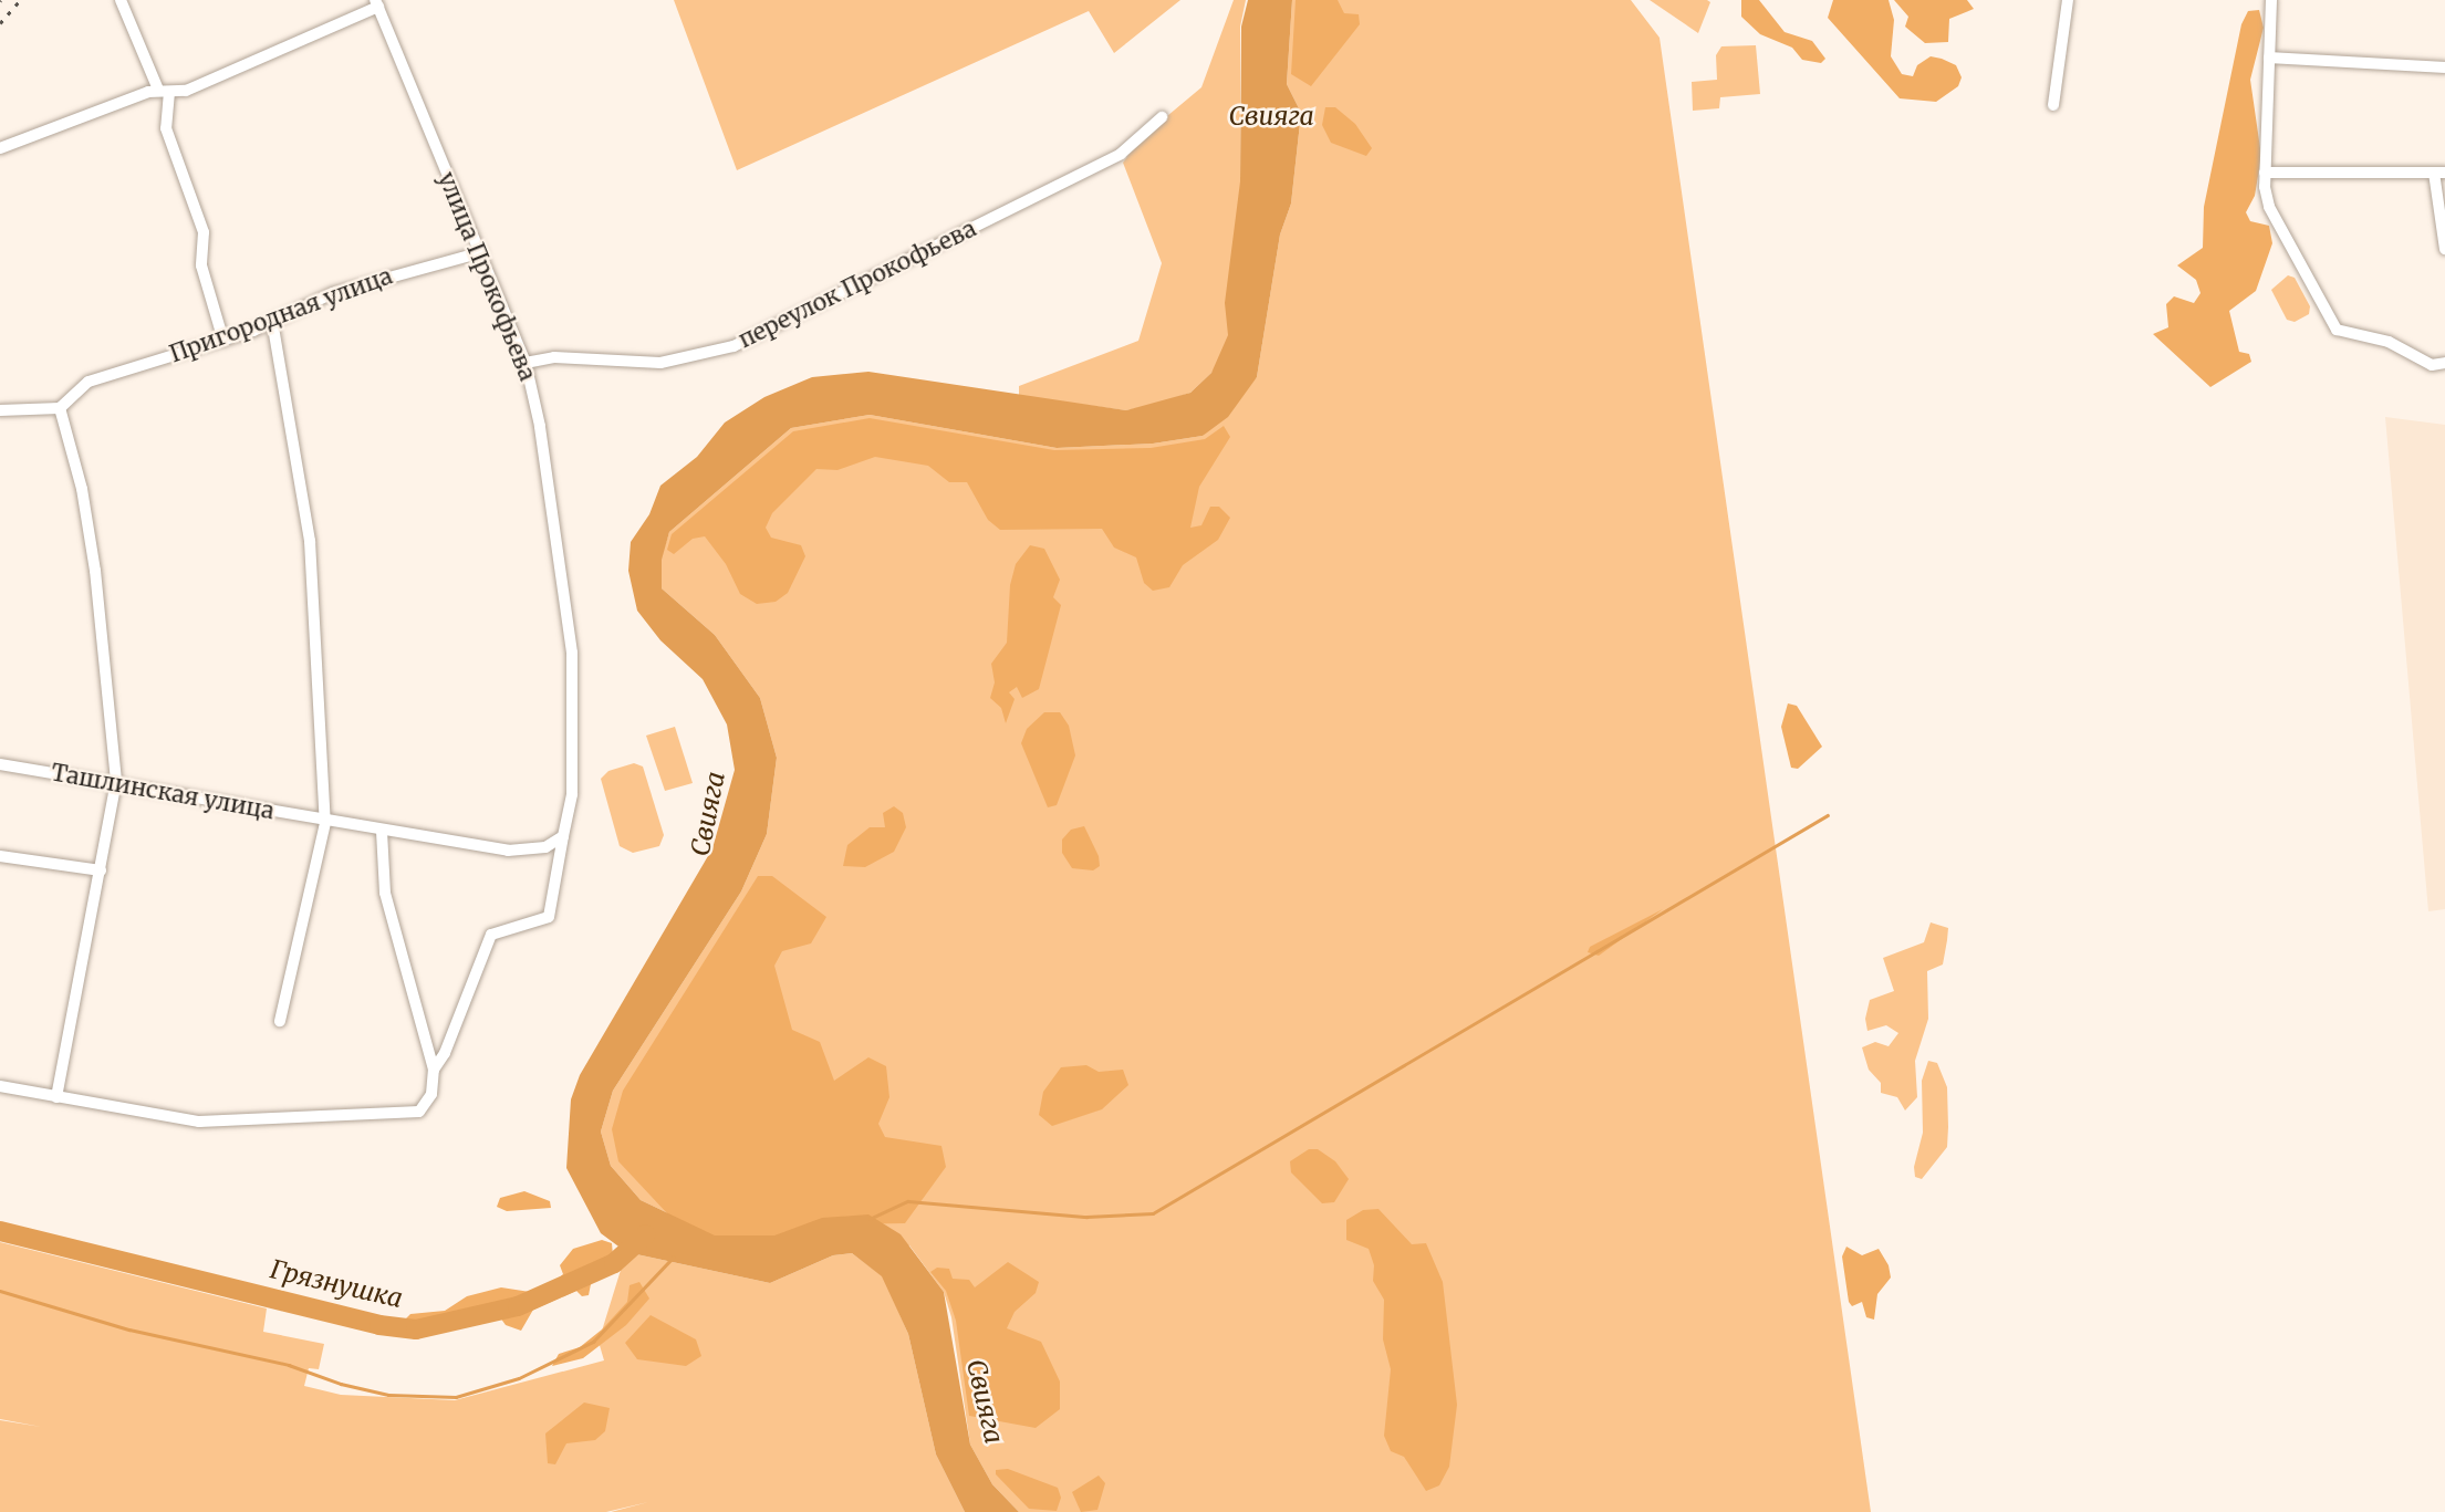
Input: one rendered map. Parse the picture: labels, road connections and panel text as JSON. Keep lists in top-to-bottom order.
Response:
{
  "streets": {
    "street": [
      "улица Прокофьева",
      "переулок Прокофьева",
      "Пригородная улица",
      "Ташлинская улица"
    ]
  },
  "crossings": [
    ["улица Прокофьева", "переулок Прокофьева"],
    ["улица Прокофьева", "Пригородная улица"],
    ["улица Прокофьева", "Ташлинская улица"]
  ],
  "water": ["Свияга", "Грязнушка"]
}
